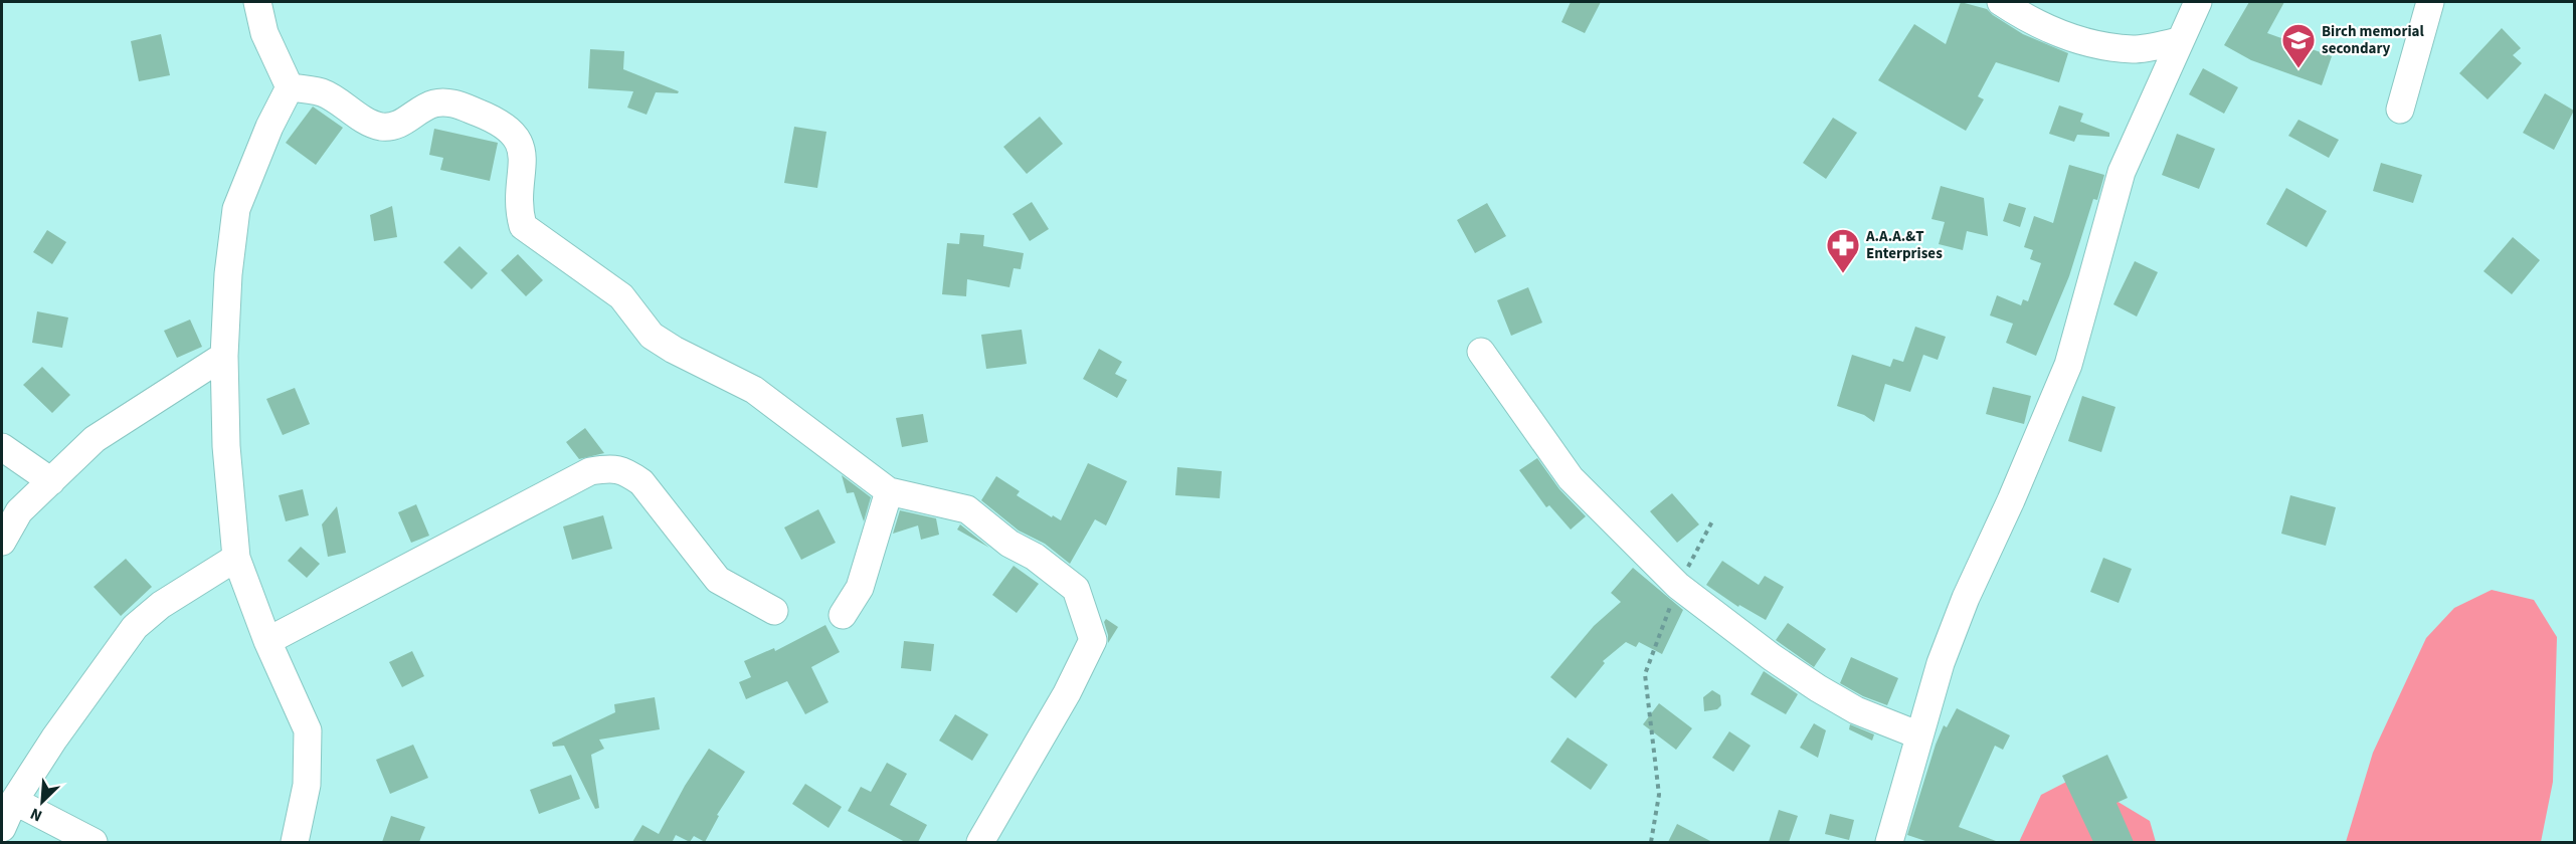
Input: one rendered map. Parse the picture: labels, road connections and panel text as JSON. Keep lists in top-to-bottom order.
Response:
{
  "places": {
    "school or university": ["Birch memorial secondary"],
    "pharmacy": ["A.A.A.&T Enterprises"]
  },
  "north": "bottom left"
}
